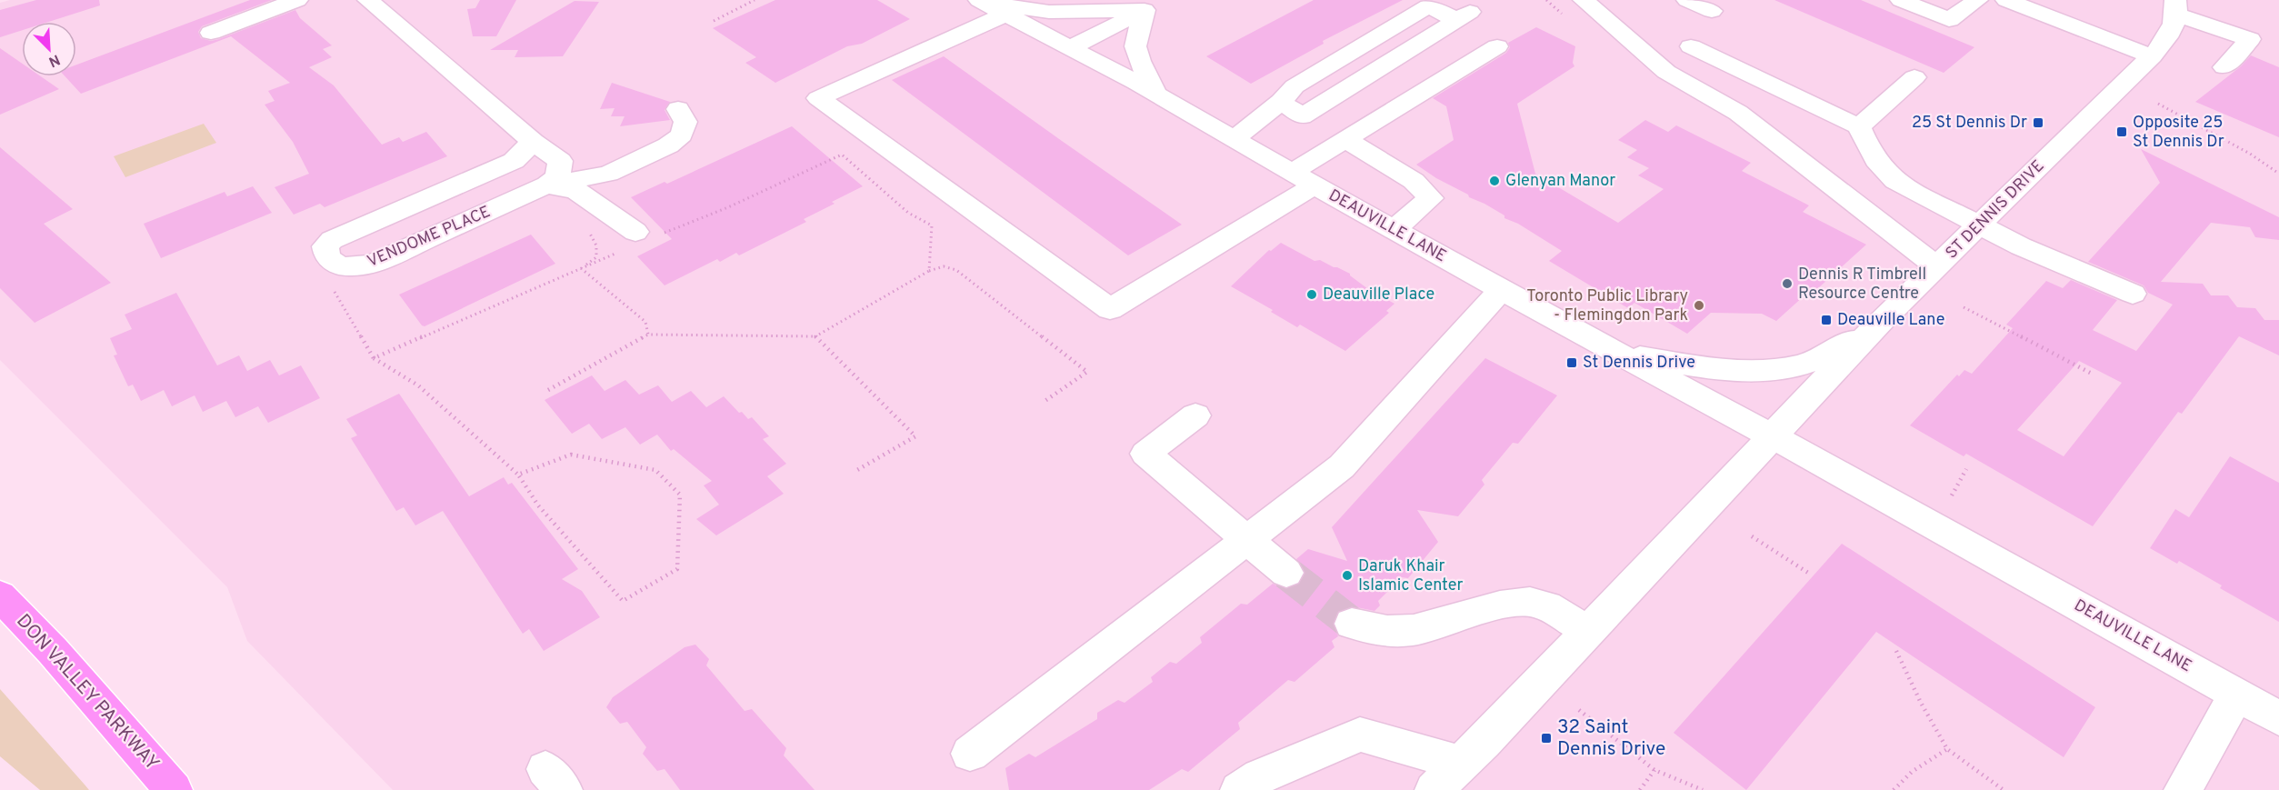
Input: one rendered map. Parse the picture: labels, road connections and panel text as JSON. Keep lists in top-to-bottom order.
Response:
{
  "streets": {
    "highway": ["DON VALLEY PARKWAY"],
    "street": ["ST DENNIS DRIVE", "DEAUVILLE LANE", "VENDOME PLACE"]
  },
  "crossings": [
    ["ST DENNIS DRIVE", "DEAUVILLE LANE"]
  ],
  "places": {
    "transit": [
      "25 St Dennis Dr",
      "Opposite 25 St Dennis Dr",
      "Deauville Lane",
      "St Dennis Drive",
      "32 Saint Dennis Drive"
    ],
    "other": [
      "Glenyan Manor",
      "Dennis R Timbrell Resource Centre",
      "Deauville Place",
      "Toronto Public Library - Flemingdon Park",
      "Daruk Khair Islamic Center"
    ]
  },
  "north": "bottom right"
}
